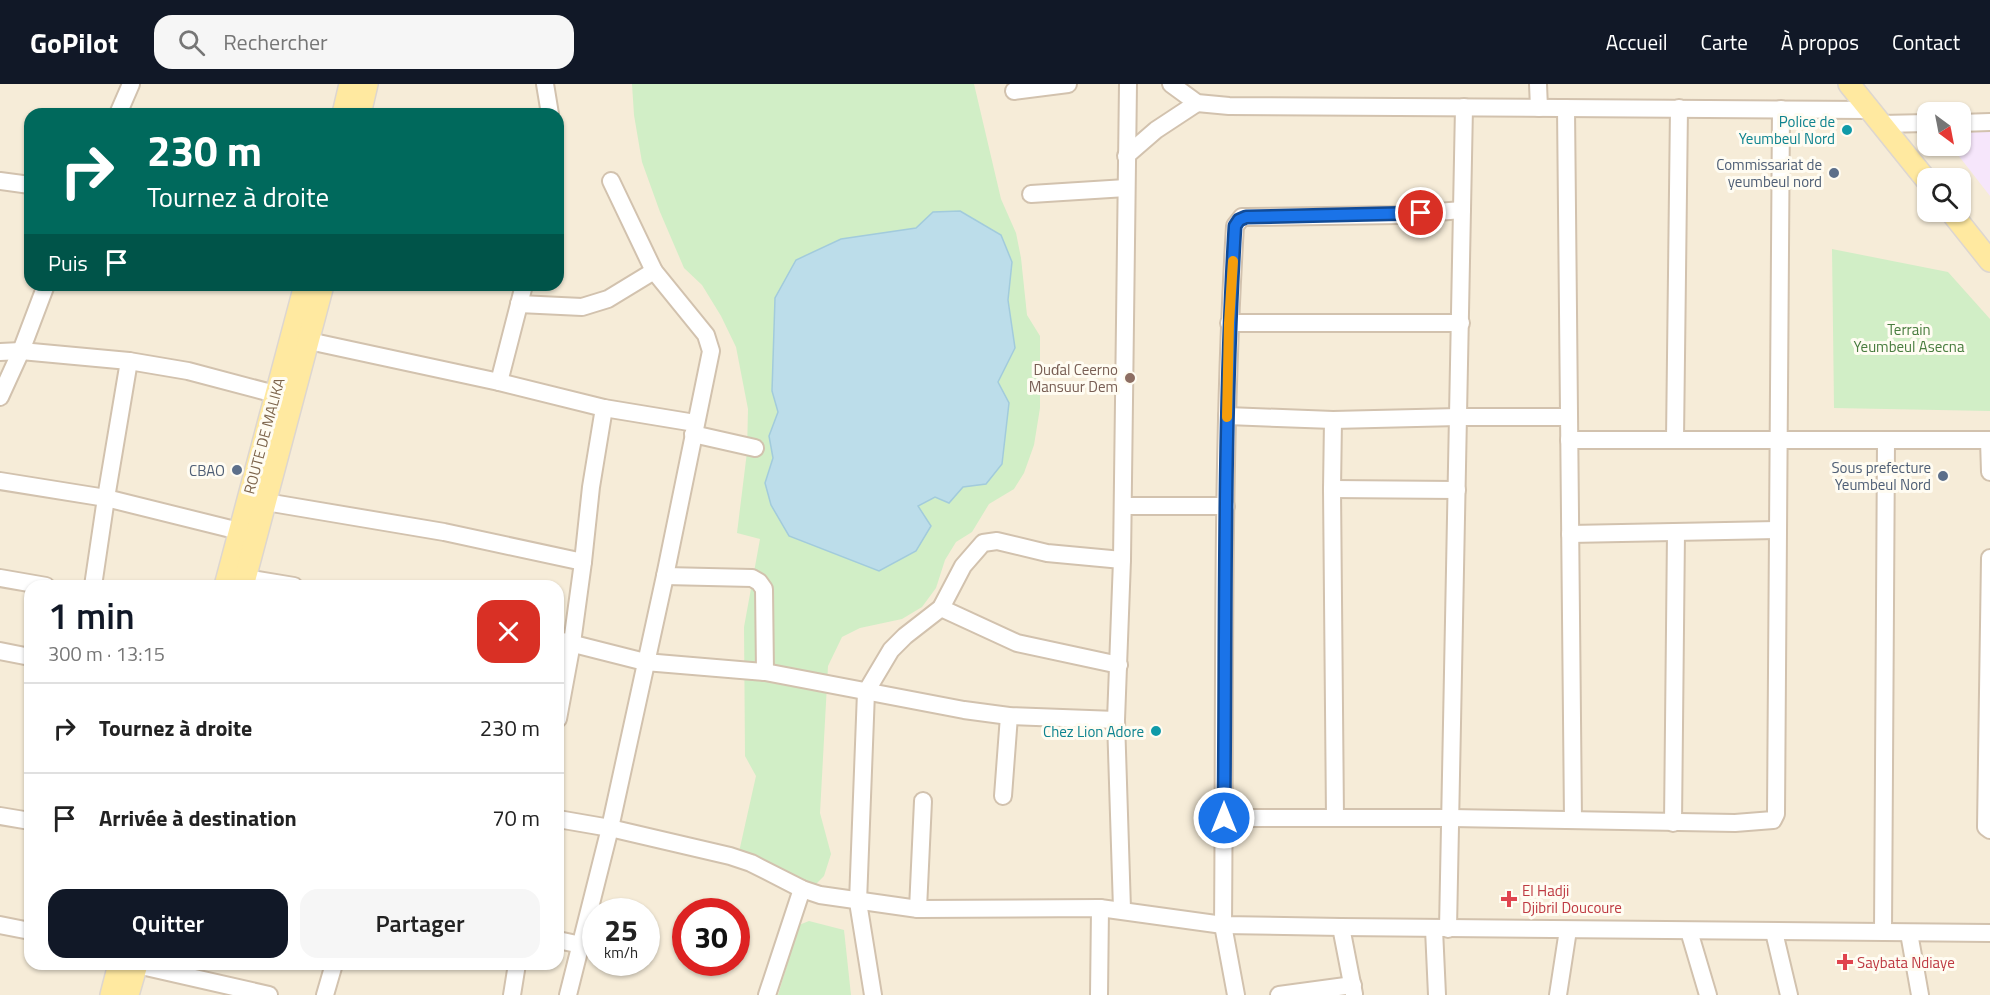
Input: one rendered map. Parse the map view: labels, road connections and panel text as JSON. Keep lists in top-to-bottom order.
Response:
{
  "streets": {
    "main road": ["ROUTE DE MALIKA"]
  },
  "parks": ["Terrain Yeumbeul Asecna"],
  "places": {
    "other": [
      "Police de Yeumbeul Nord",
      "Commissariat de yeumbeul nord",
      "Duɗal Ceerno Mansuur Dem",
      "CBAO",
      "Sous prefecture Yeumbeul Nord",
      "Chez Lion Adore"
    ],
    "health": ["El Hadji Djibril Doucoure", "Saybata Ndiaye"]
  },
  "north": "bottom right",
  "page": {
    "header": "GoPilot",
    "search": "Rechercher",
    "nav": [
      "Accueil",
      "Carte",
      "À propos",
      "Contact"
    ],
    "turn": ["230 m", "Tournez à droite"],
    "then": "Puis",
    "heading": ["1 min", "300 m · 13:15"],
    "list": [
      {
        "name": "Tournez à droite",
        "value": "230 m"
      },
      {
        "name": "Arrivée à destination",
        "value": "70 m"
      }
    ],
    "buttons": ["Quitter", "Partager"],
    "speed": "25 km/h",
    "limit": "30"
  }
}
